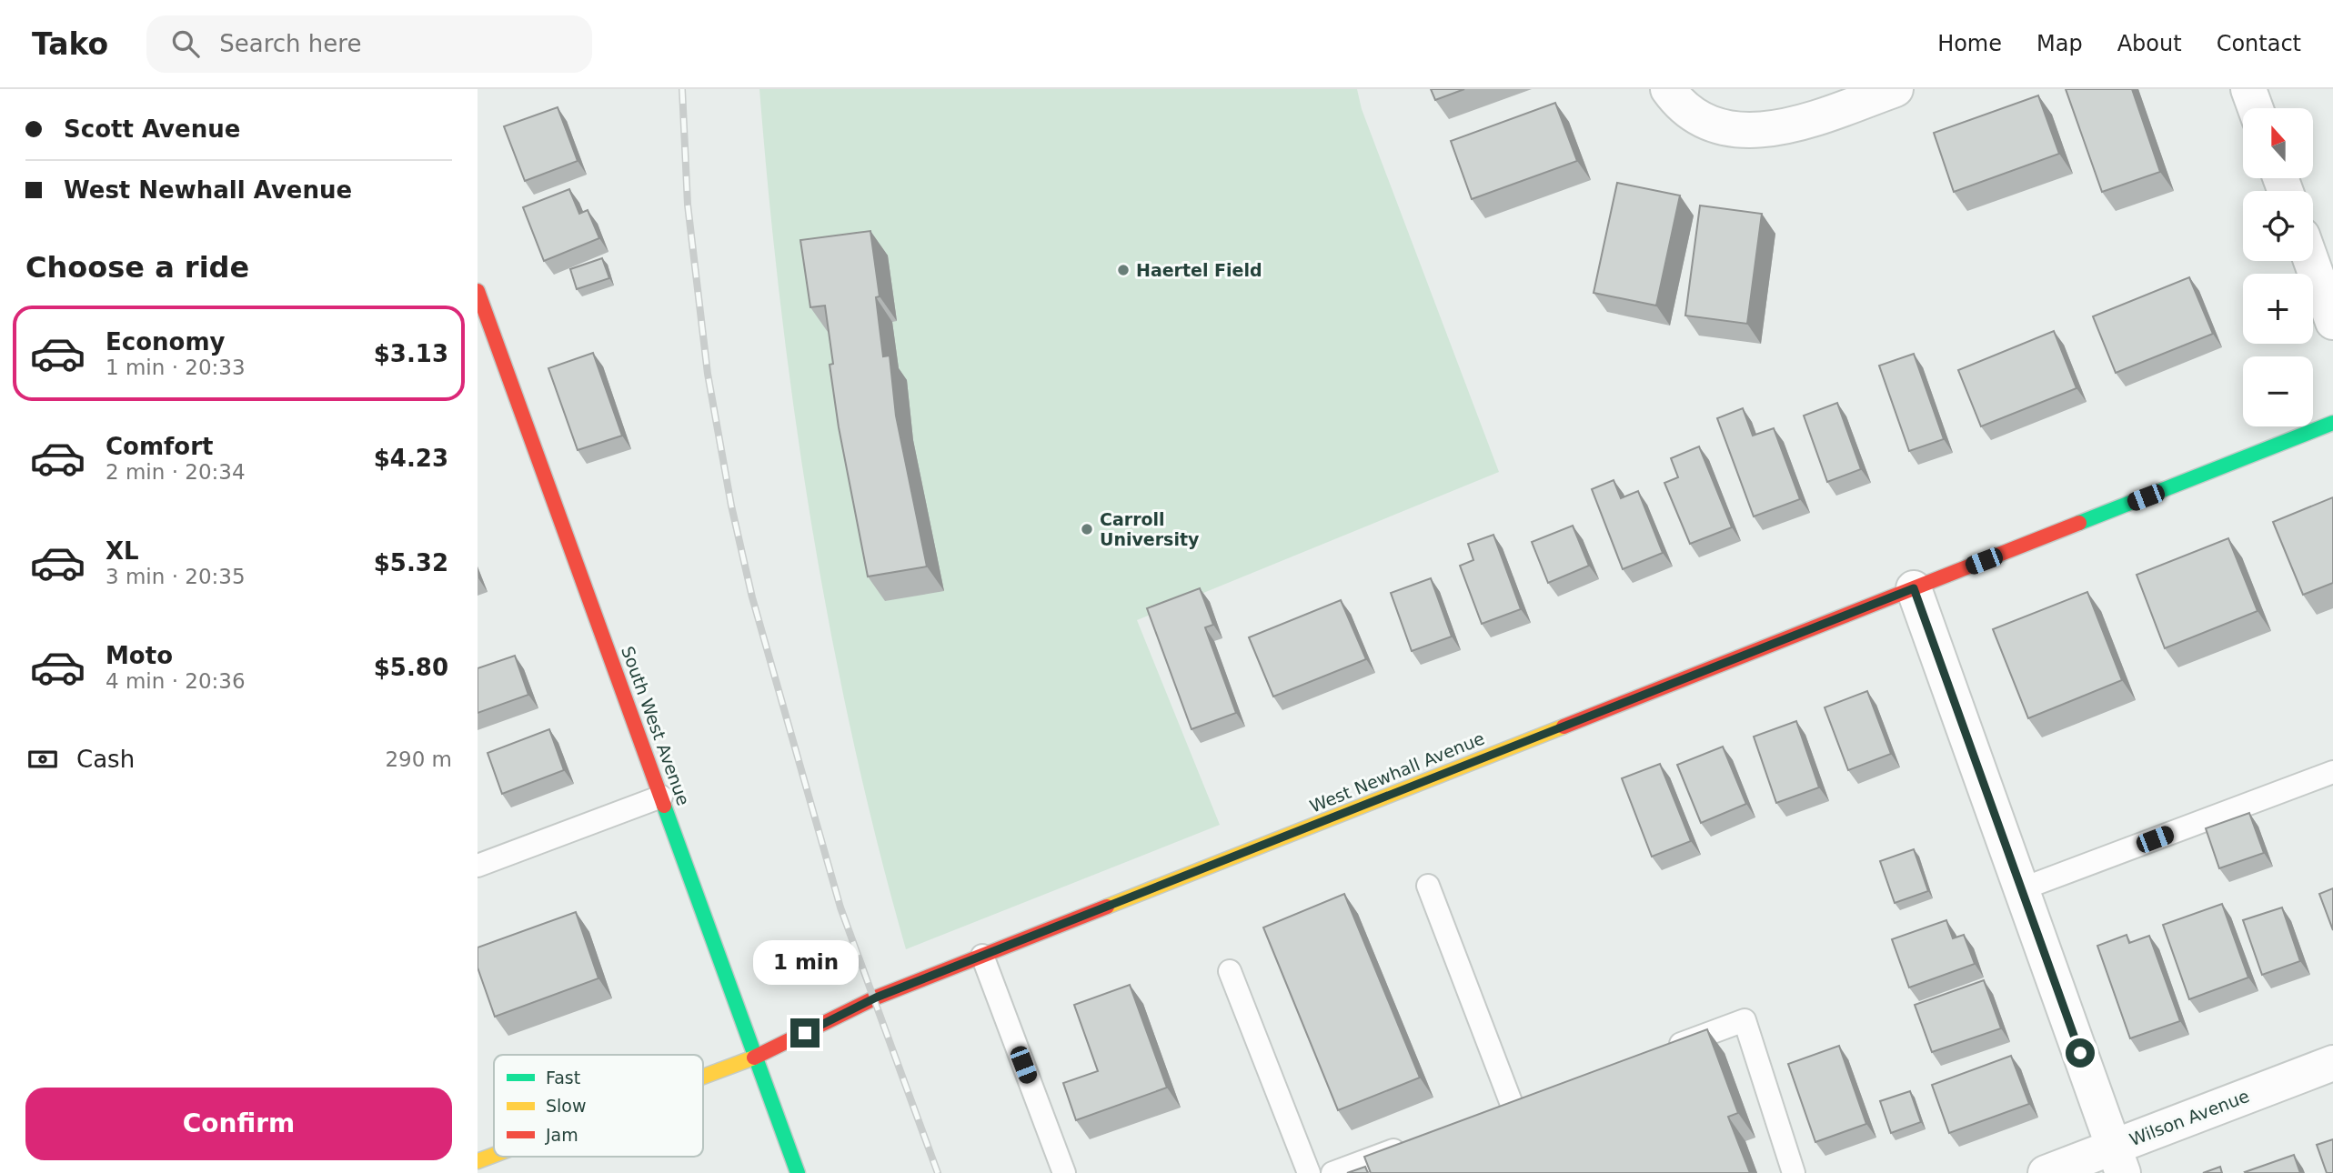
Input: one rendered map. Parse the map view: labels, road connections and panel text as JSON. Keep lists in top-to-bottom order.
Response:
{
  "streets": {
    "street": ["South West Avenue", "West Newhall Avenue", "Wilson Avenue"]
  },
  "crossings": [
    ["South West Avenue", "West Newhall Avenue"]
  ],
  "places": ["Haertel Field", "Carroll University"],
  "legend": ["Fast", "Slow", "Jam"],
  "north": "top",
  "page": {
    "header": "Tako",
    "search": "Search here",
    "nav": [
      "Home",
      "Map",
      "About",
      "Contact"
    ],
    "banner": ["Scott Avenue", "West Newhall Avenue"],
    "map_buttons": ["+", "−"],
    "heading": "Choose a ride",
    "list": [
      {
        "name": "Economy",
        "note": "1 min · 20:33",
        "value": "$3.13"
      },
      {
        "name": "Comfort",
        "note": "2 min · 20:34",
        "value": "$4.23"
      },
      {
        "name": "XL",
        "note": "3 min · 20:35",
        "value": "$5.32"
      },
      {
        "name": "Moto",
        "note": "4 min · 20:36",
        "value": "$5.80"
      }
    ],
    "pay": ["Cash", "290 m"],
    "bubble": "1 min",
    "buttons": "Confirm"
  }
}
